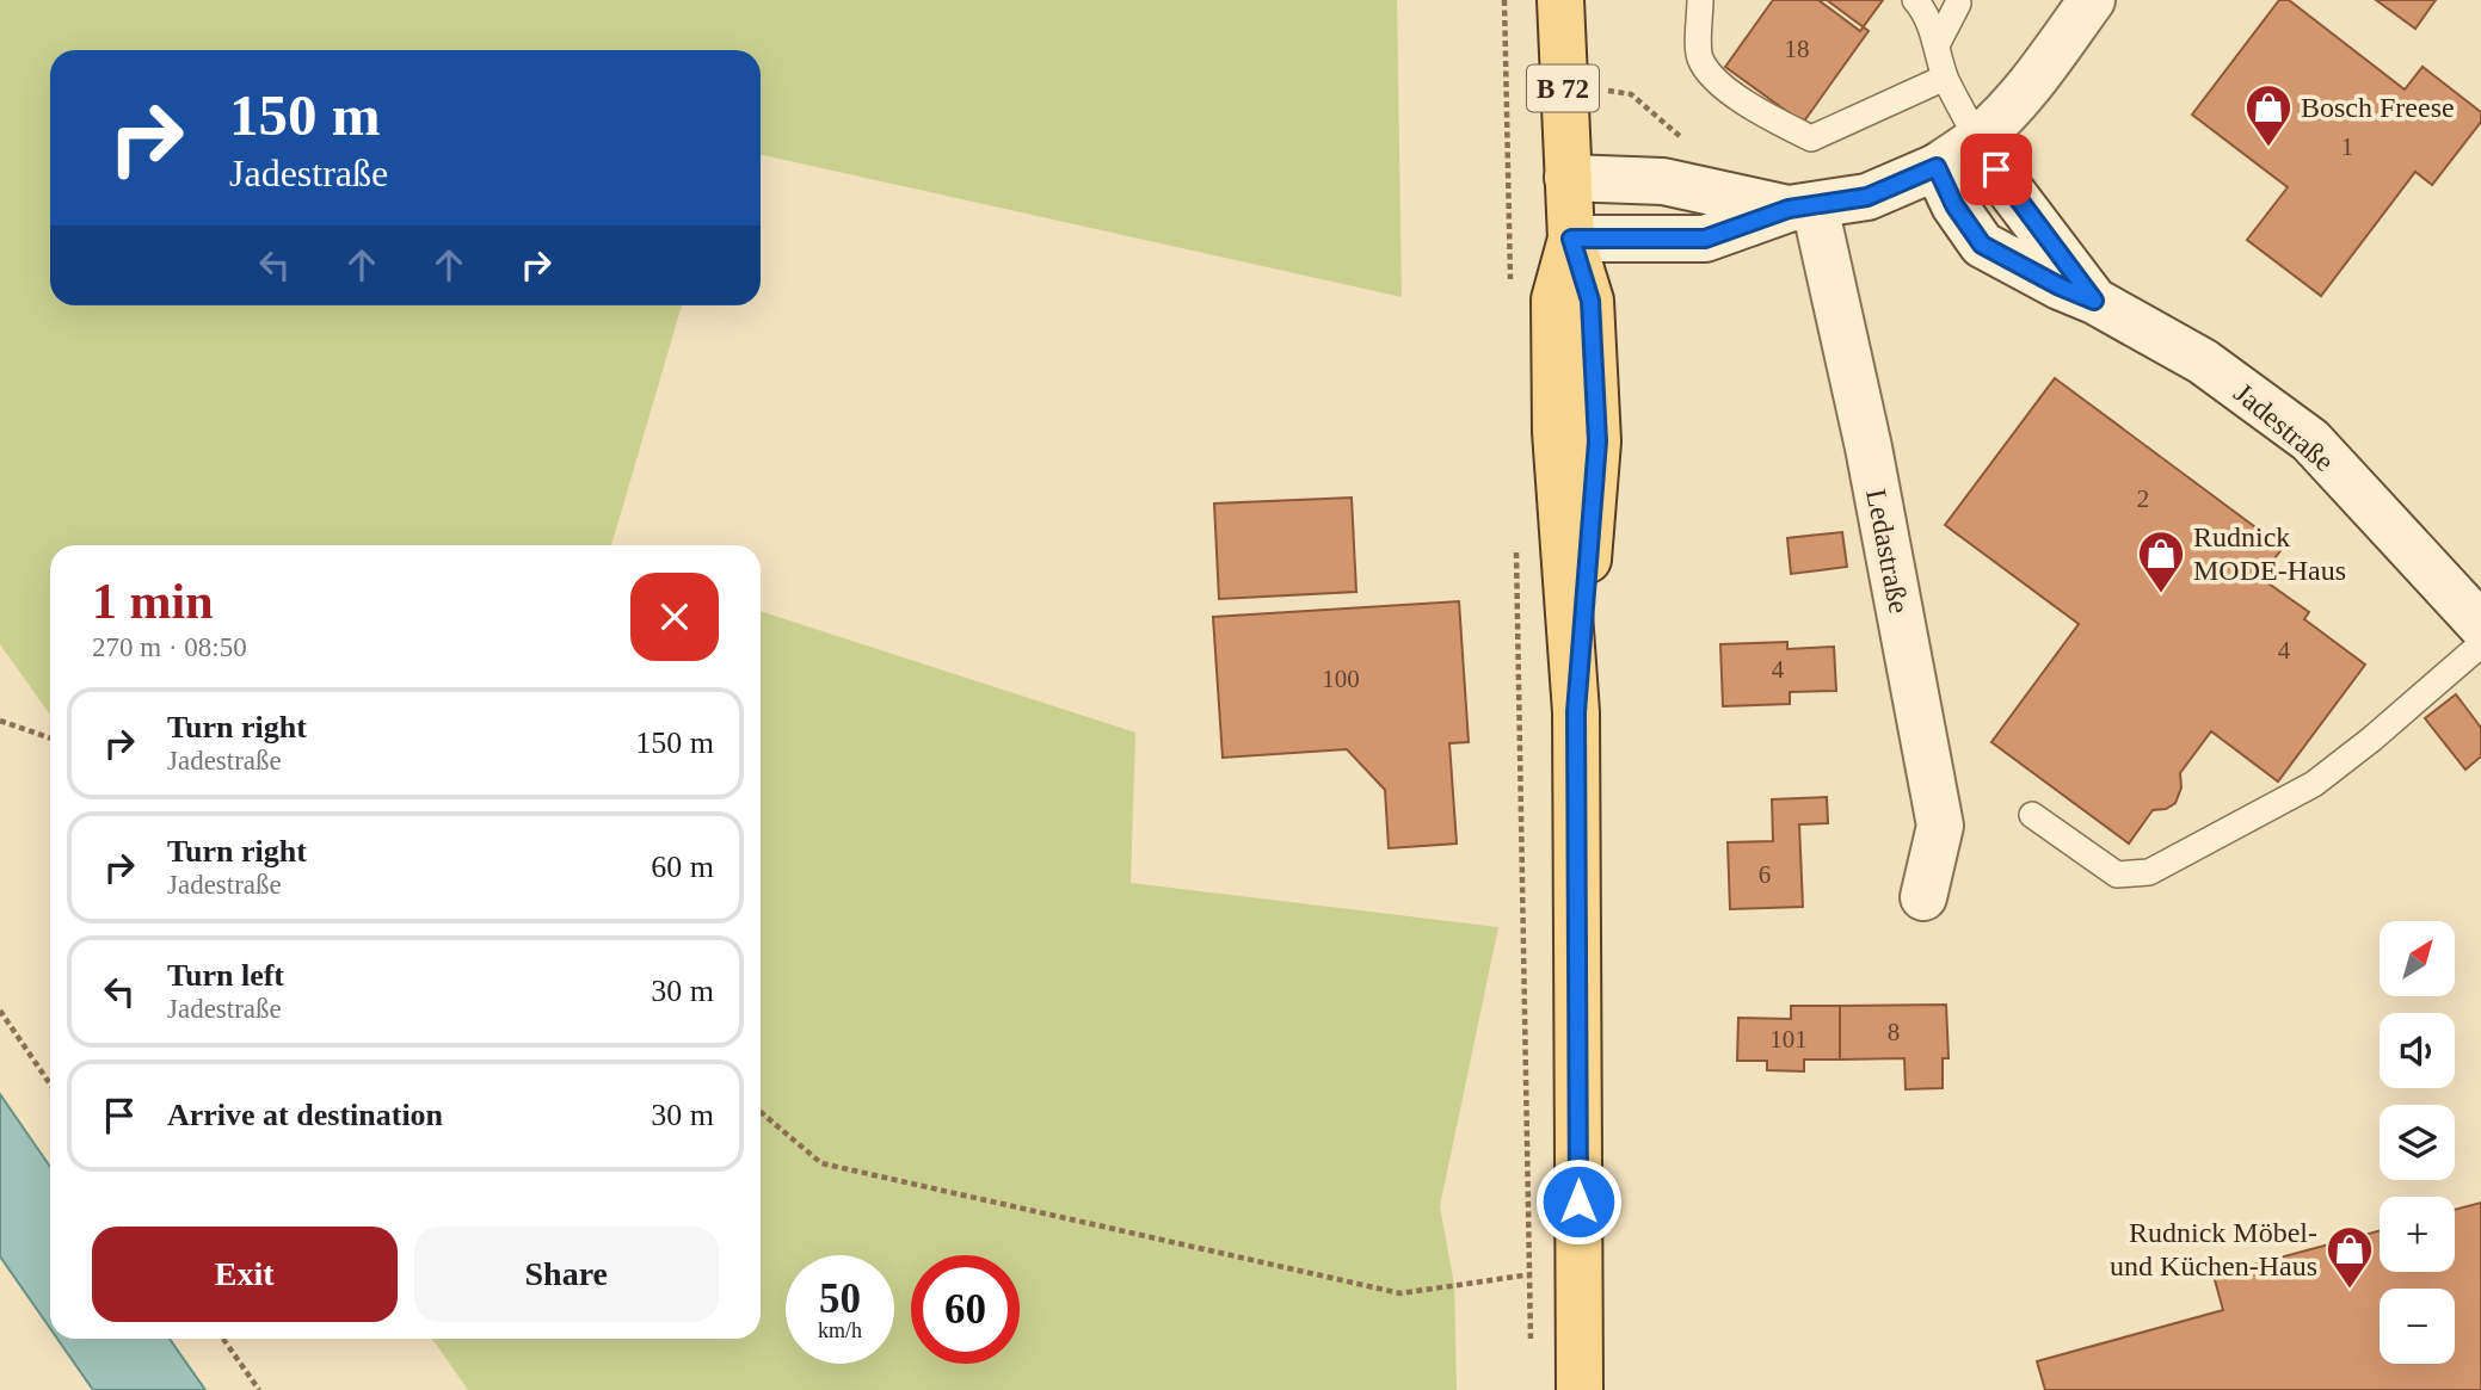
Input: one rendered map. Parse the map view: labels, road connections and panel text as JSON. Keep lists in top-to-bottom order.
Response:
{
  "streets": {
    "main road": ["B 72"],
    "street": ["Jadestraße", "Ledastraße"]
  },
  "places": {
    "shop": ["Bosch Freese", "Rudnick MODE-Haus", "Rudnick Möbel- und Küchen-Haus"]
  },
  "house_numbers": [
    "18",
    "1",
    "2",
    "4",
    "4",
    "100",
    "6",
    "8",
    "101"
  ],
  "north": "top right",
  "page": {
    "turn": ["150 m", "Jadestraße"],
    "heading": ["1 min", "270 m · 08:50"],
    "list": [
      {
        "name": "Turn right",
        "note": "Jadestraße",
        "value": "150 m"
      },
      {
        "name": "Turn right",
        "note": "Jadestraße",
        "value": "60 m"
      },
      {
        "name": "Turn left",
        "note": "Jadestraße",
        "value": "30 m"
      },
      {
        "name": "Arrive at destination",
        "value": "30 m"
      }
    ],
    "map_buttons": ["+", "−"],
    "buttons": ["Exit", "Share"],
    "speed": "50 km/h",
    "limit": "60"
  }
}
